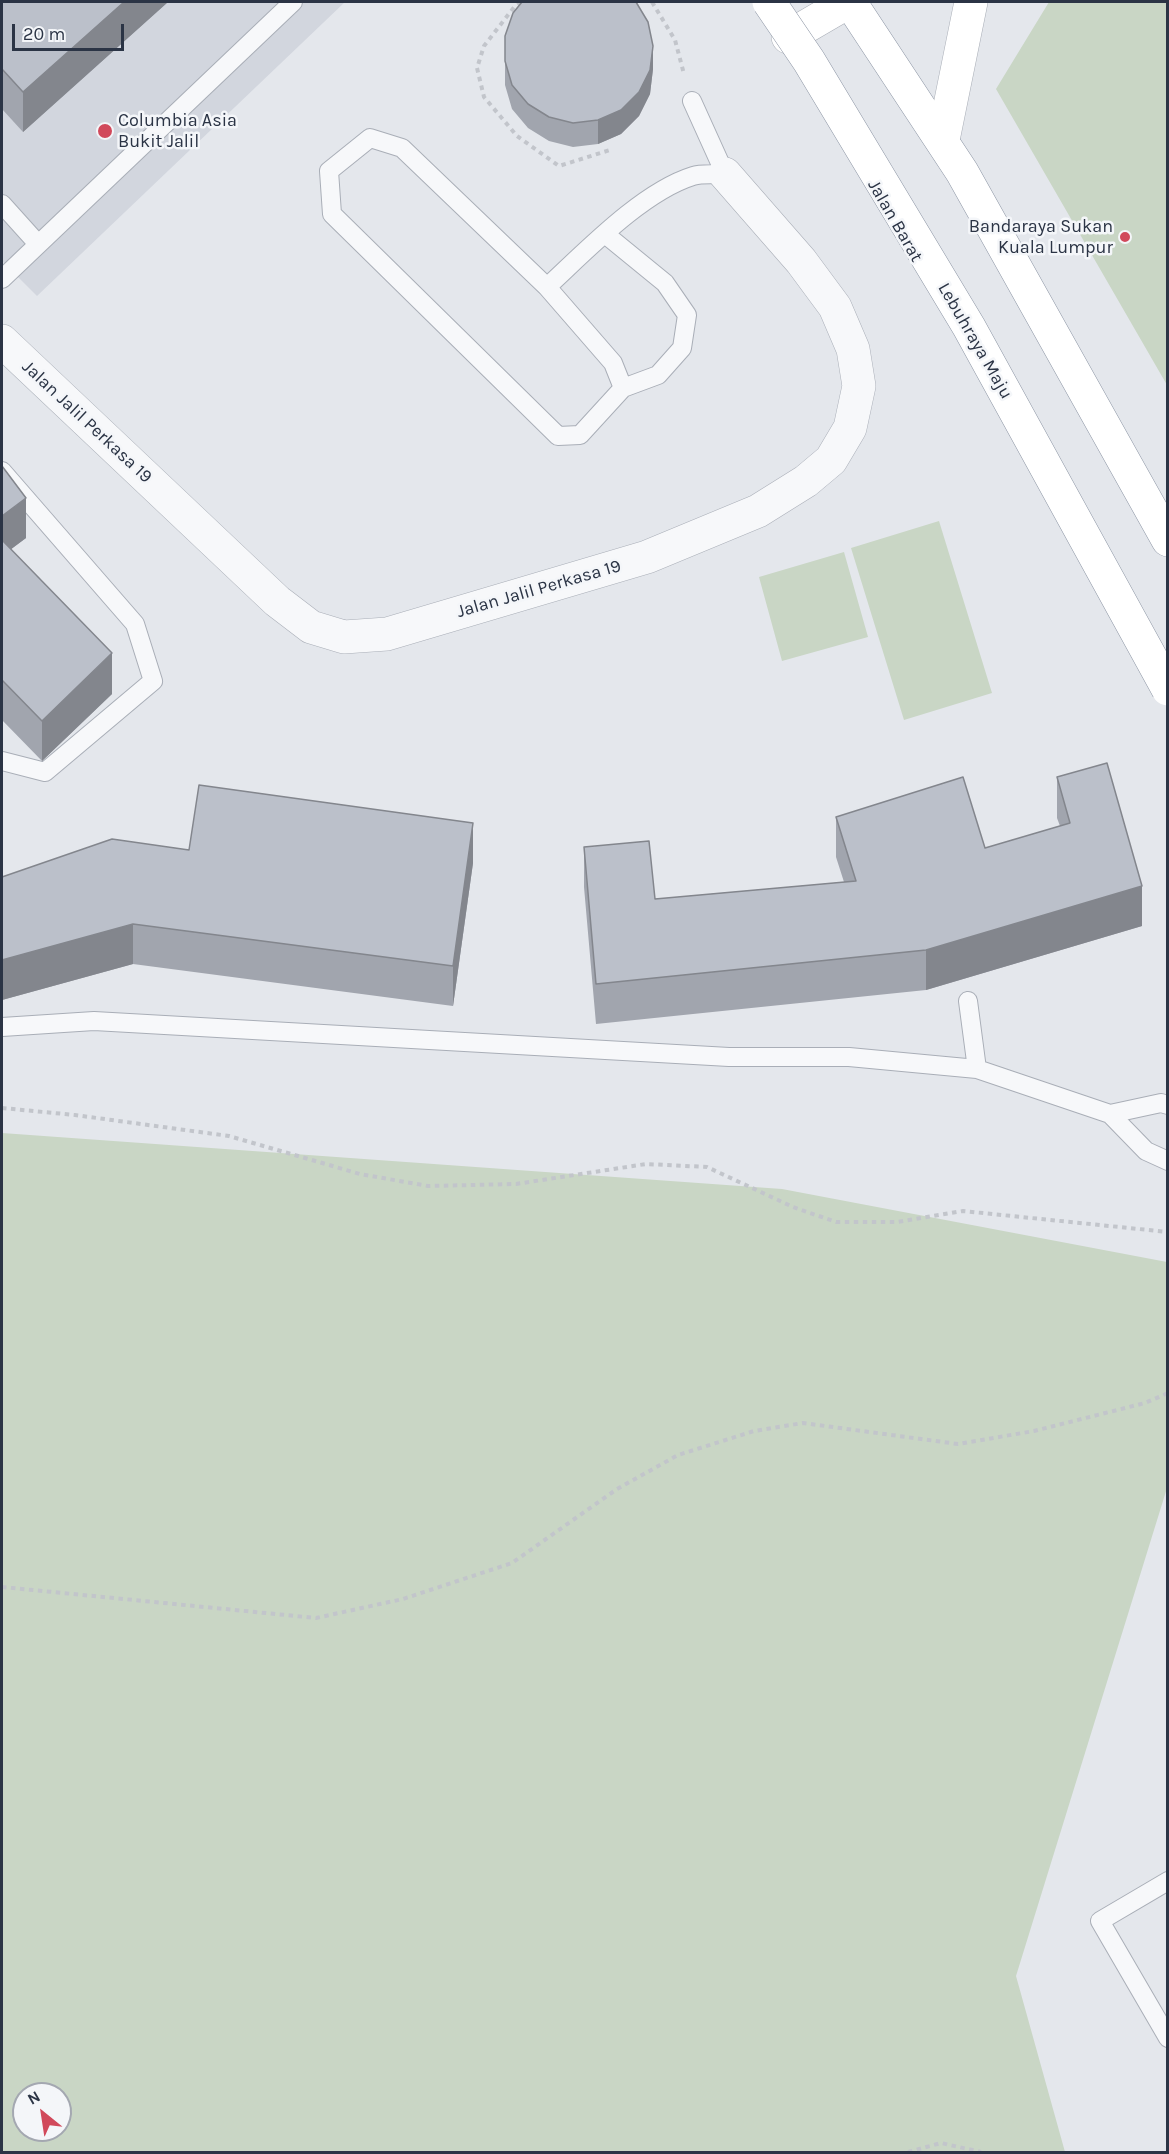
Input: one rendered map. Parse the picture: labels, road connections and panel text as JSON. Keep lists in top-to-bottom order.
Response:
{
  "streets": {
    "main road": ["Jalan Barat", "Lebuhraya Maju"],
    "street": ["Jalan Jalil Perkasa 19"]
  },
  "crossings": [
    ["Jalan Barat", "Lebuhraya Maju"]
  ],
  "places": ["Columbia Asia Bukit Jalil", "Bandaraya Sukan Kuala Lumpur"],
  "scale_bar": "20 m",
  "north": "top left"
}
